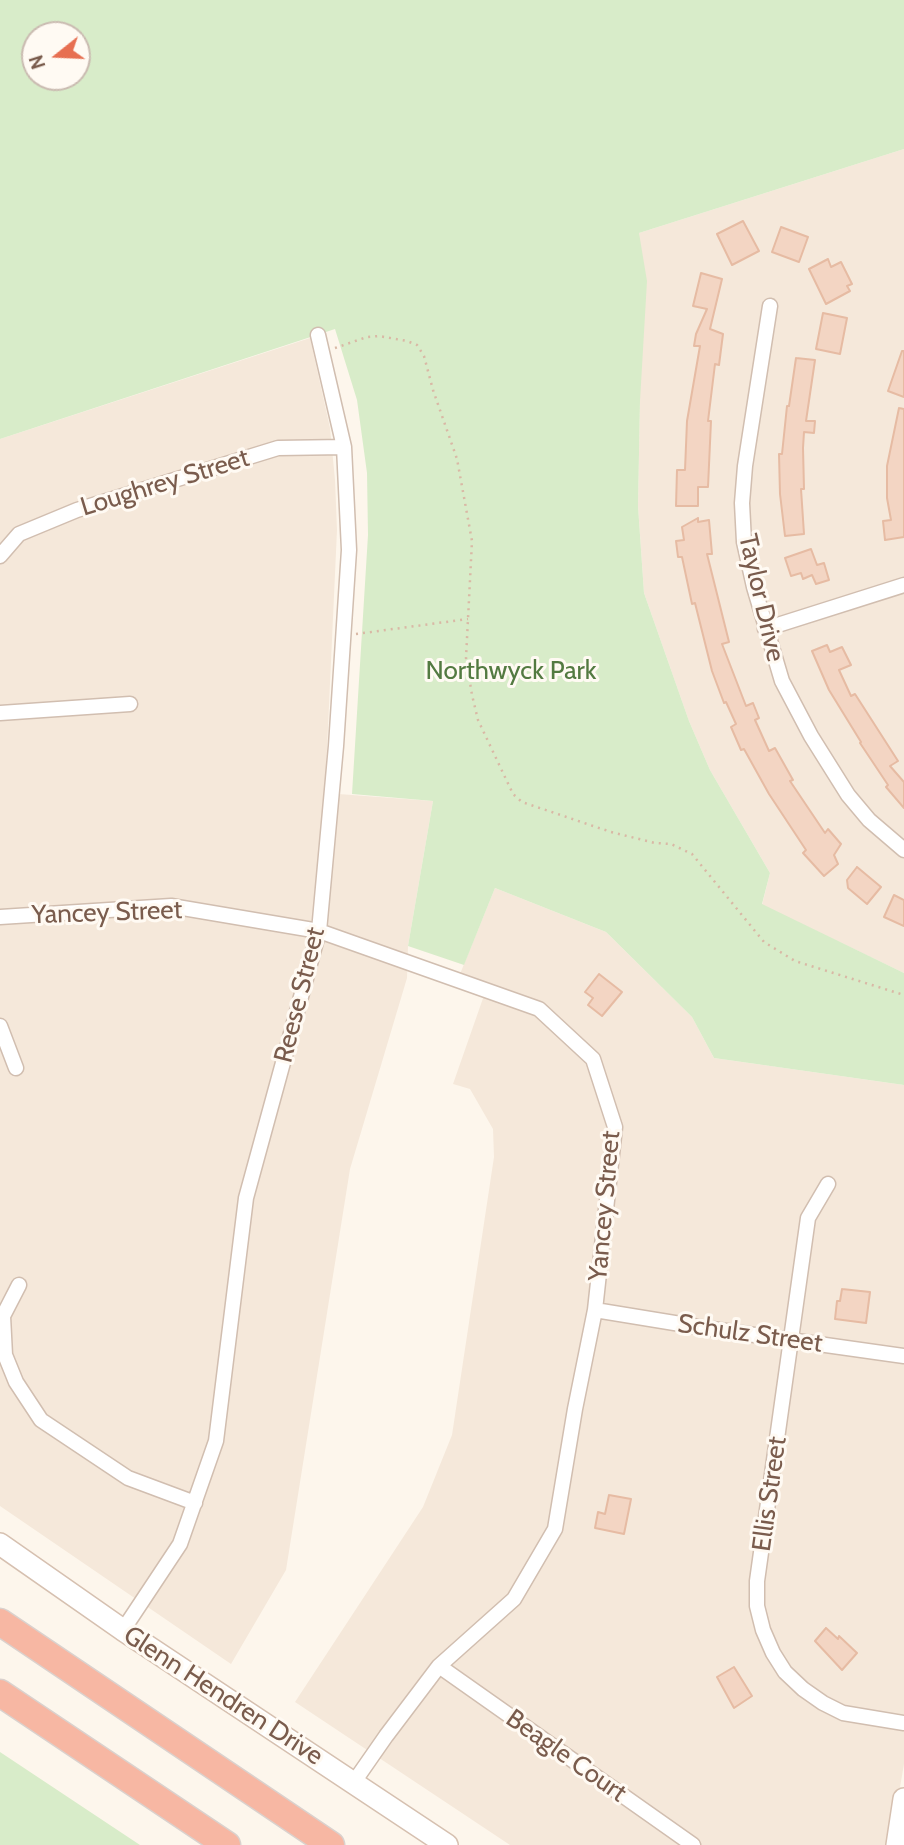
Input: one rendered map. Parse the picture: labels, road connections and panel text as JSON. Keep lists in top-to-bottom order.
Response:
{
  "streets": {
    "street": [
      "Loughrey Street",
      "Taylor Drive",
      "Yancey Street",
      "Reese Street",
      "Schulz Street",
      "Ellis Street",
      "Glenn Hendren Drive",
      "Beagle Court"
    ]
  },
  "crossings": [
    ["Loughrey Street", "Reese Street"],
    ["Yancey Street", "Reese Street"],
    ["Yancey Street", "Schulz Street"],
    ["Yancey Street", "Glenn Hendren Drive"],
    ["Yancey Street", "Beagle Court"],
    ["Reese Street", "Glenn Hendren Drive"],
    ["Schulz Street", "Ellis Street"]
  ],
  "parks": ["Northwyck Park"],
  "north": "left"
}
